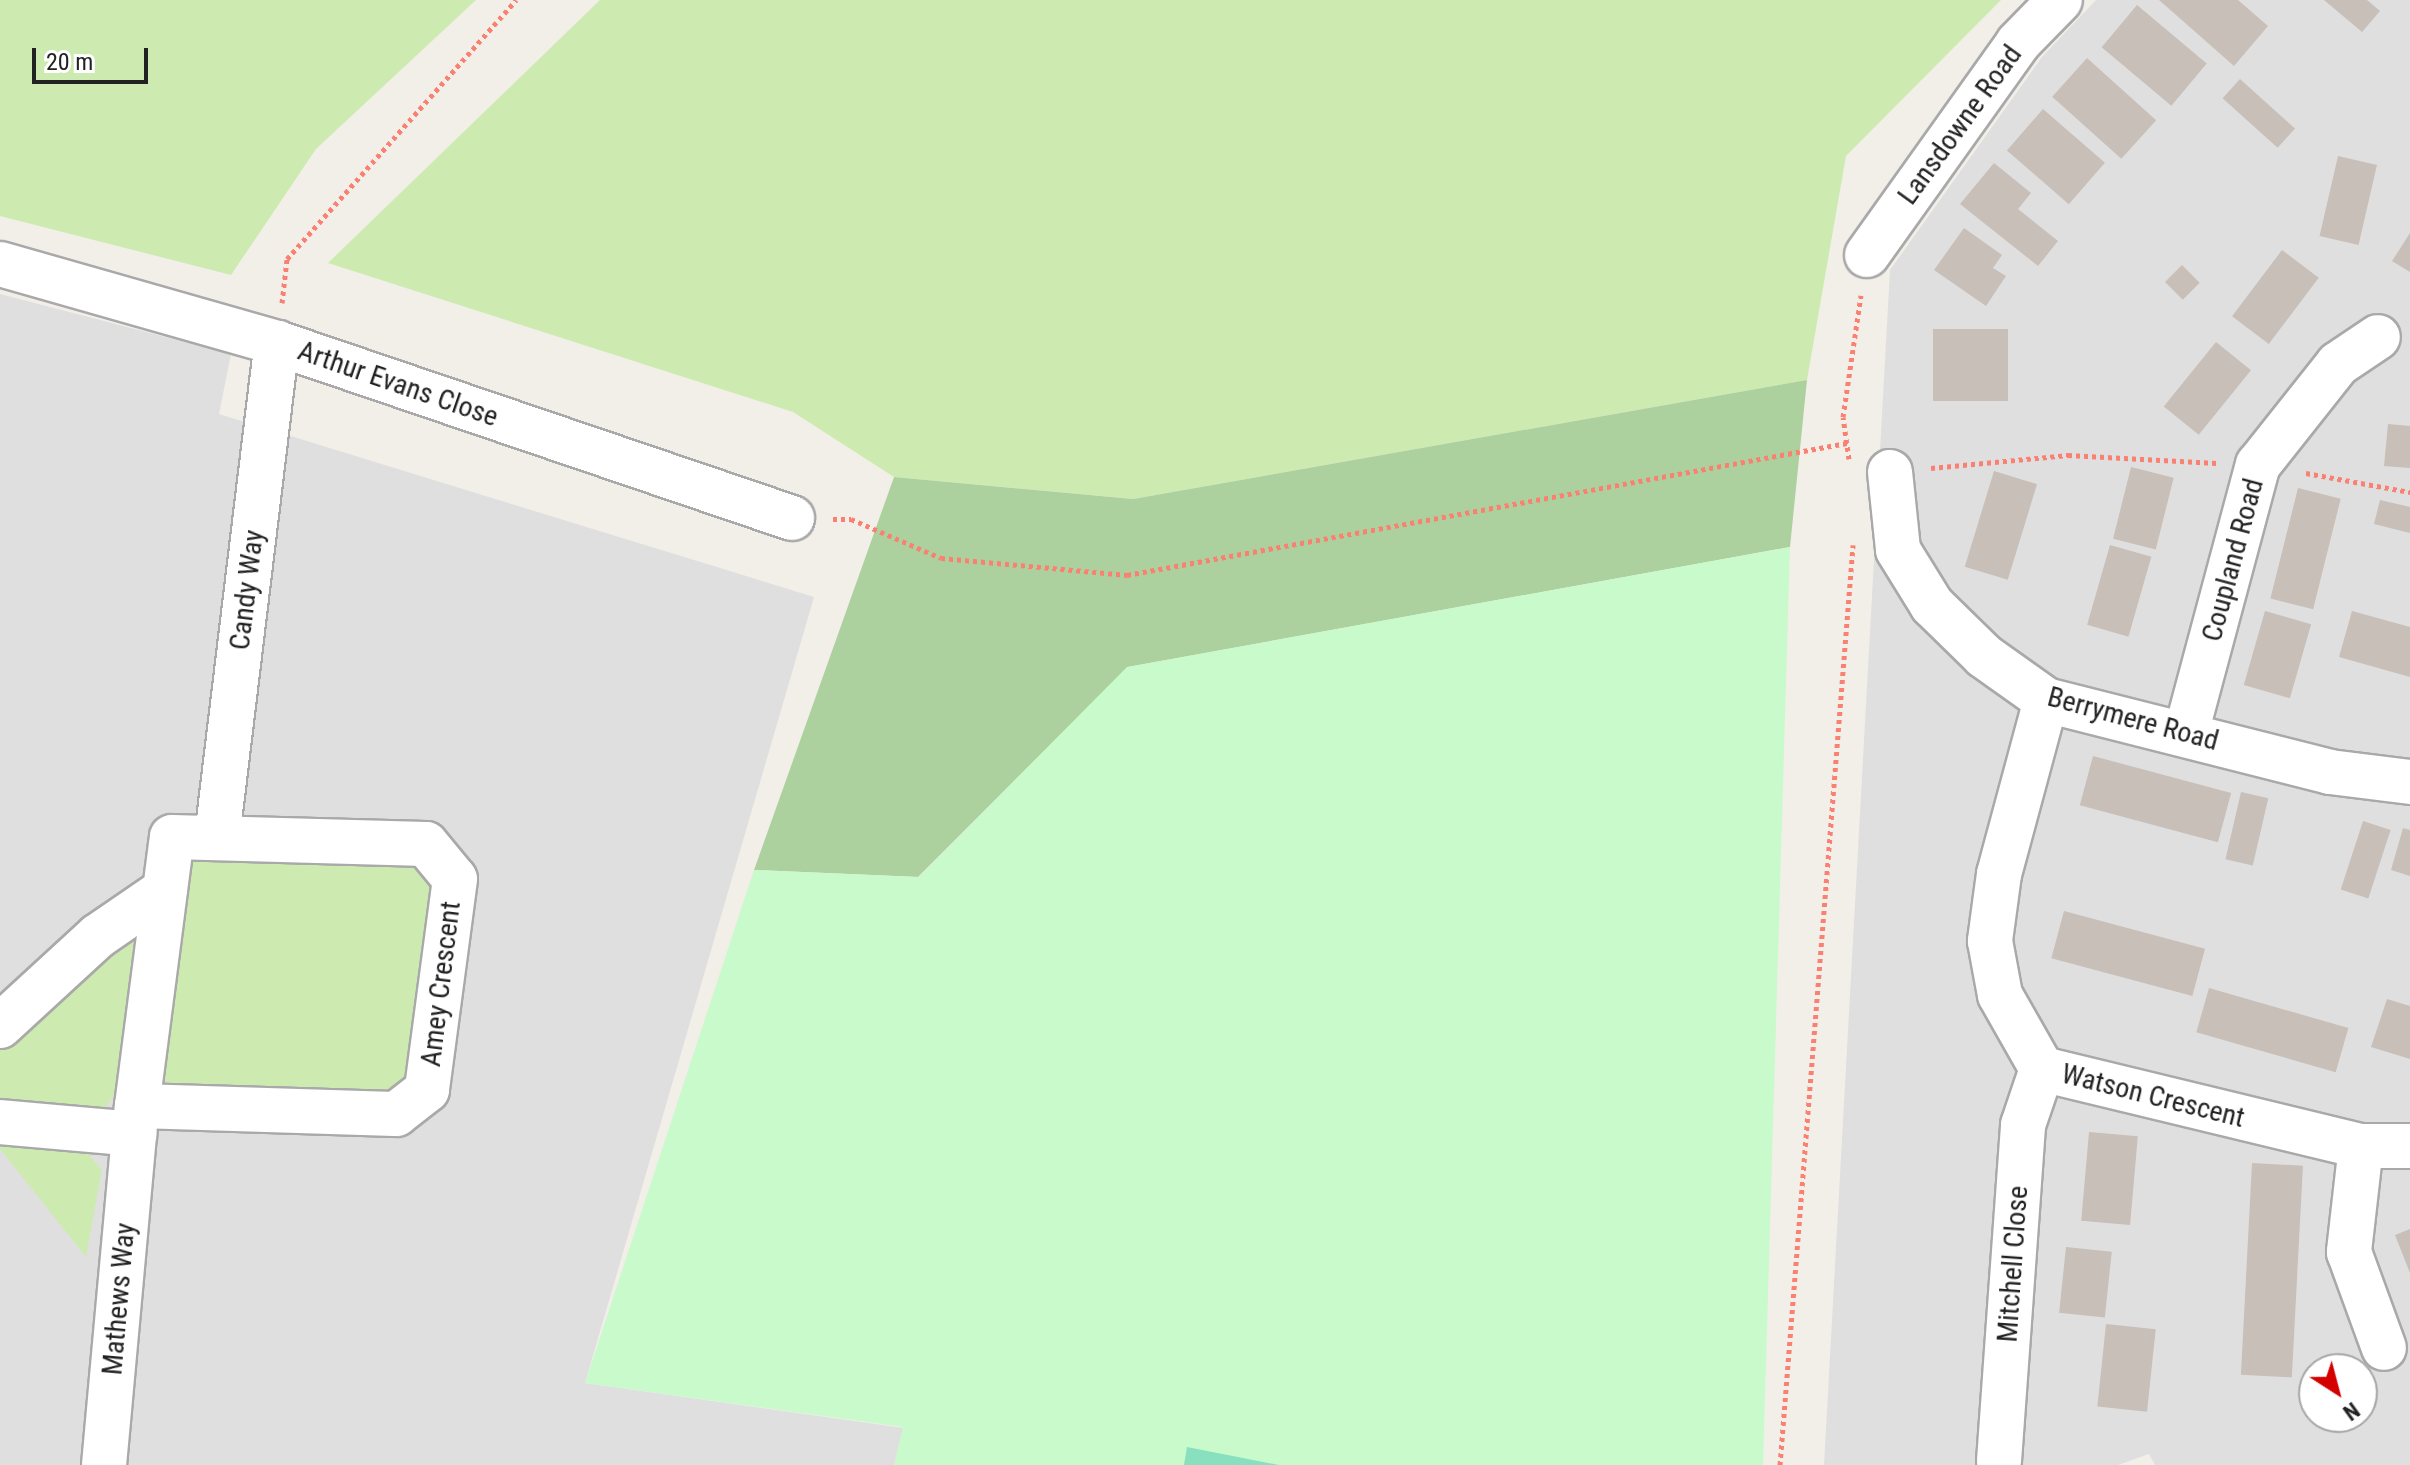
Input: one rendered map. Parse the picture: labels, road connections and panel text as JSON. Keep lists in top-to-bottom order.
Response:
{
  "streets": {
    "street": [
      "Lansdowne Road",
      "Arthur Evans Close",
      "Coupland Road",
      "Candy Way",
      "Berrymere Road",
      "Amey Crescent",
      "Watson Crescent",
      "Mitchell Close",
      "Mathews Way"
    ]
  },
  "crossings": [
    ["Arthur Evans Close", "Candy Way"],
    ["Coupland Road", "Berrymere Road"],
    ["Candy Way", "Amey Crescent"],
    ["Berrymere Road", "Watson Crescent"],
    ["Amey Crescent", "Mathews Way"],
    ["Watson Crescent", "Mitchell Close"]
  ],
  "scale_bar": "20 m",
  "north": "bottom right"
}
